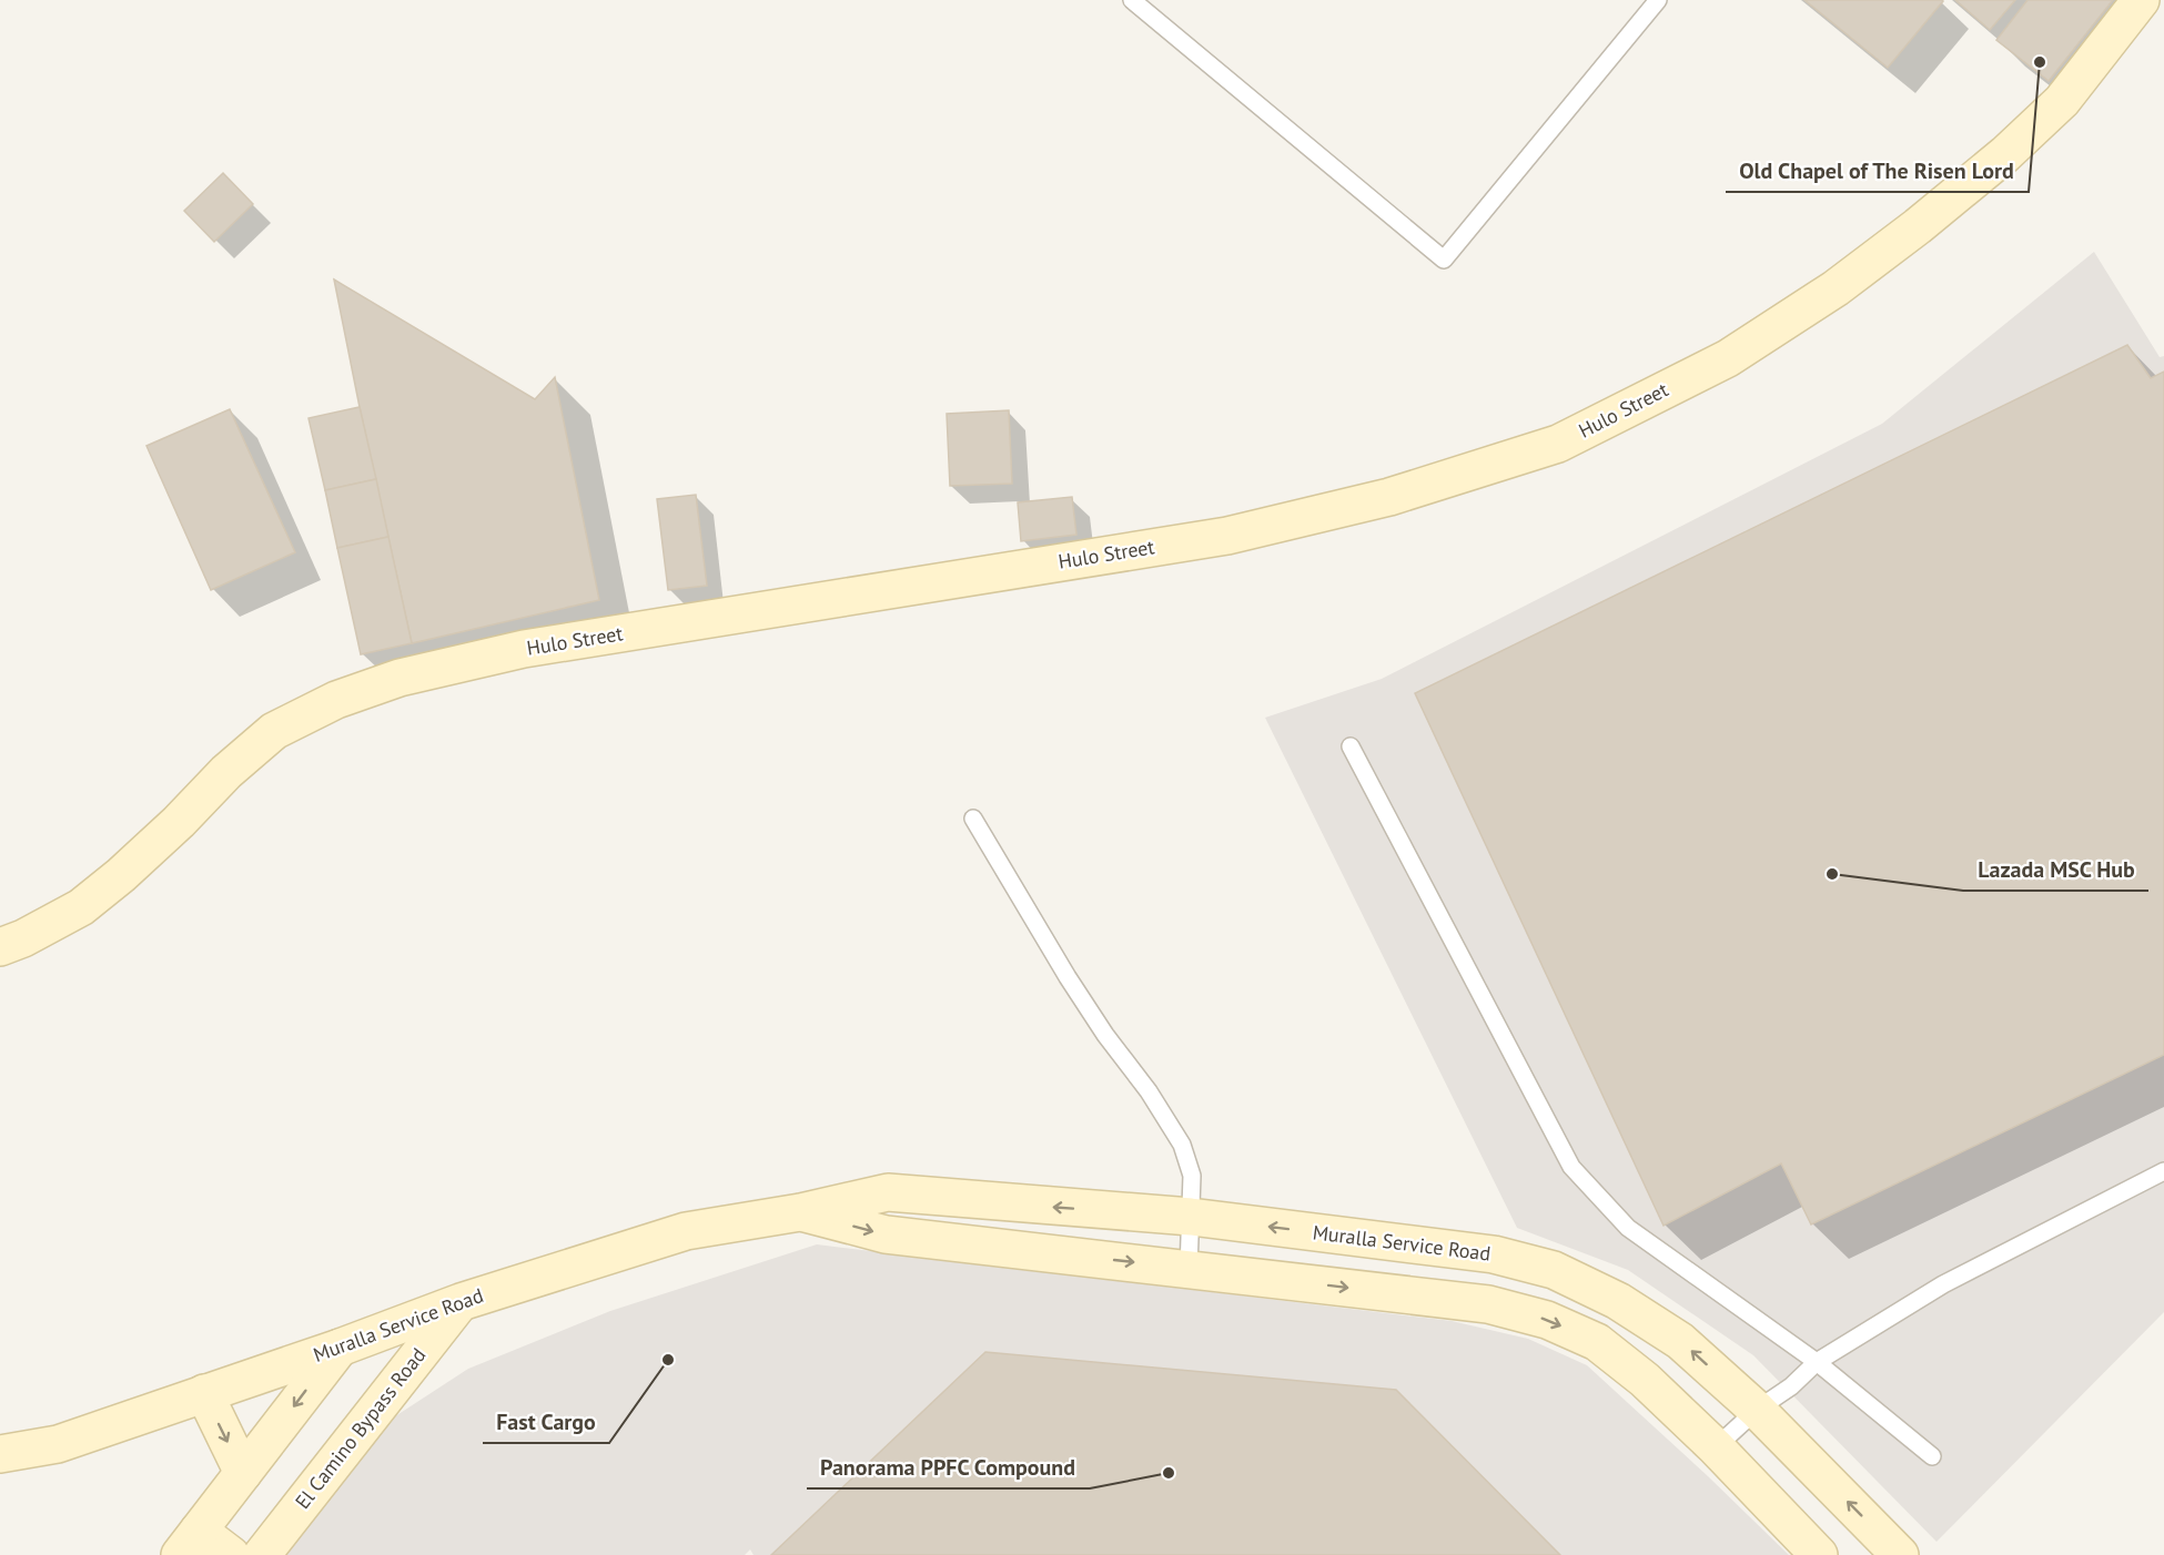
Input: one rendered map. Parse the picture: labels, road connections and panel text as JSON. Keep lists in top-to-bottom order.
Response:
{
  "streets": {
    "street": ["Hulo Street", "Muralla Service Road", "El Camino Bypass Road"]
  },
  "crossings": [
    ["Muralla Service Road", "El Camino Bypass Road"]
  ],
  "places": [
    "Old Chapel of The Risen Lord",
    "Lazada MSC Hub",
    "Fast Cargo",
    "Panorama PPFC Compound"
  ]
}
